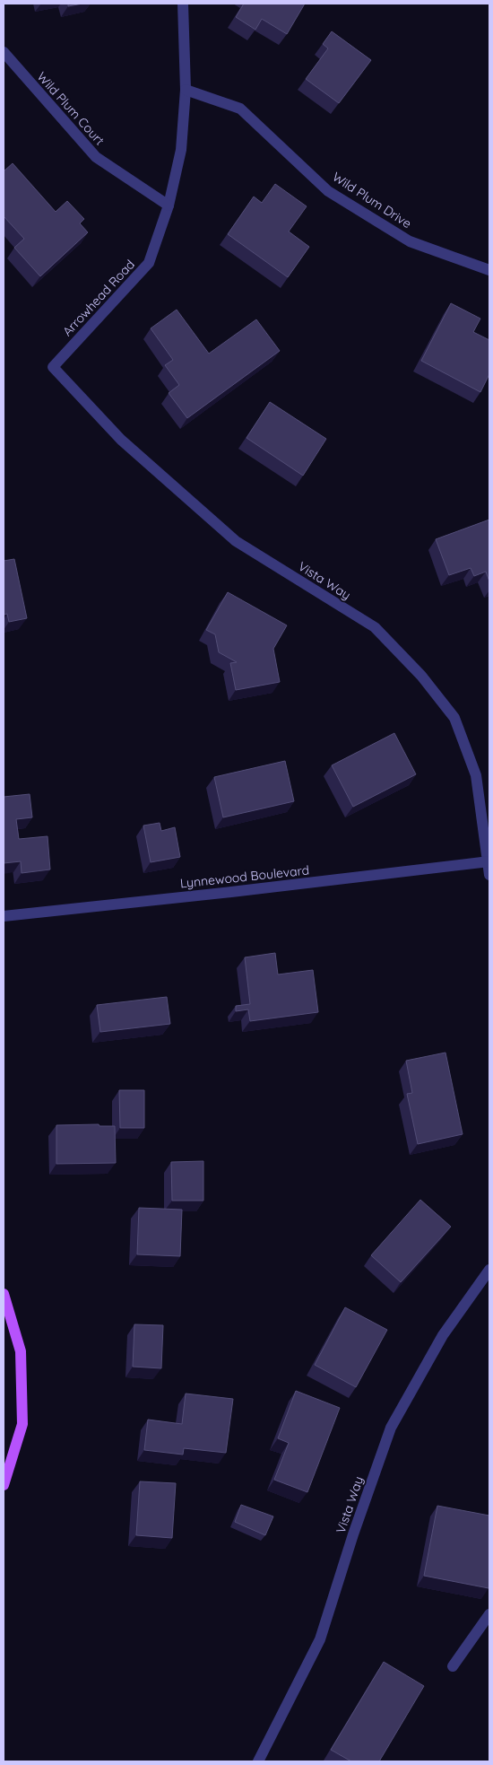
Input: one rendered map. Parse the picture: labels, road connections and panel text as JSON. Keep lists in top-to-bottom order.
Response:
{
  "streets": {
    "street": [
      "Wild Plum Court",
      "Wild Plum Drive",
      "Arrowhead Road",
      "Vista Way",
      "Lynnewood Boulevard"
    ]
  },
  "crossings": [
    ["Wild Plum Court", "Arrowhead Road"],
    ["Wild Plum Drive", "Arrowhead Road"],
    ["Arrowhead Road", "Vista Way"],
    ["Vista Way", "Lynnewood Boulevard"]
  ]
}
